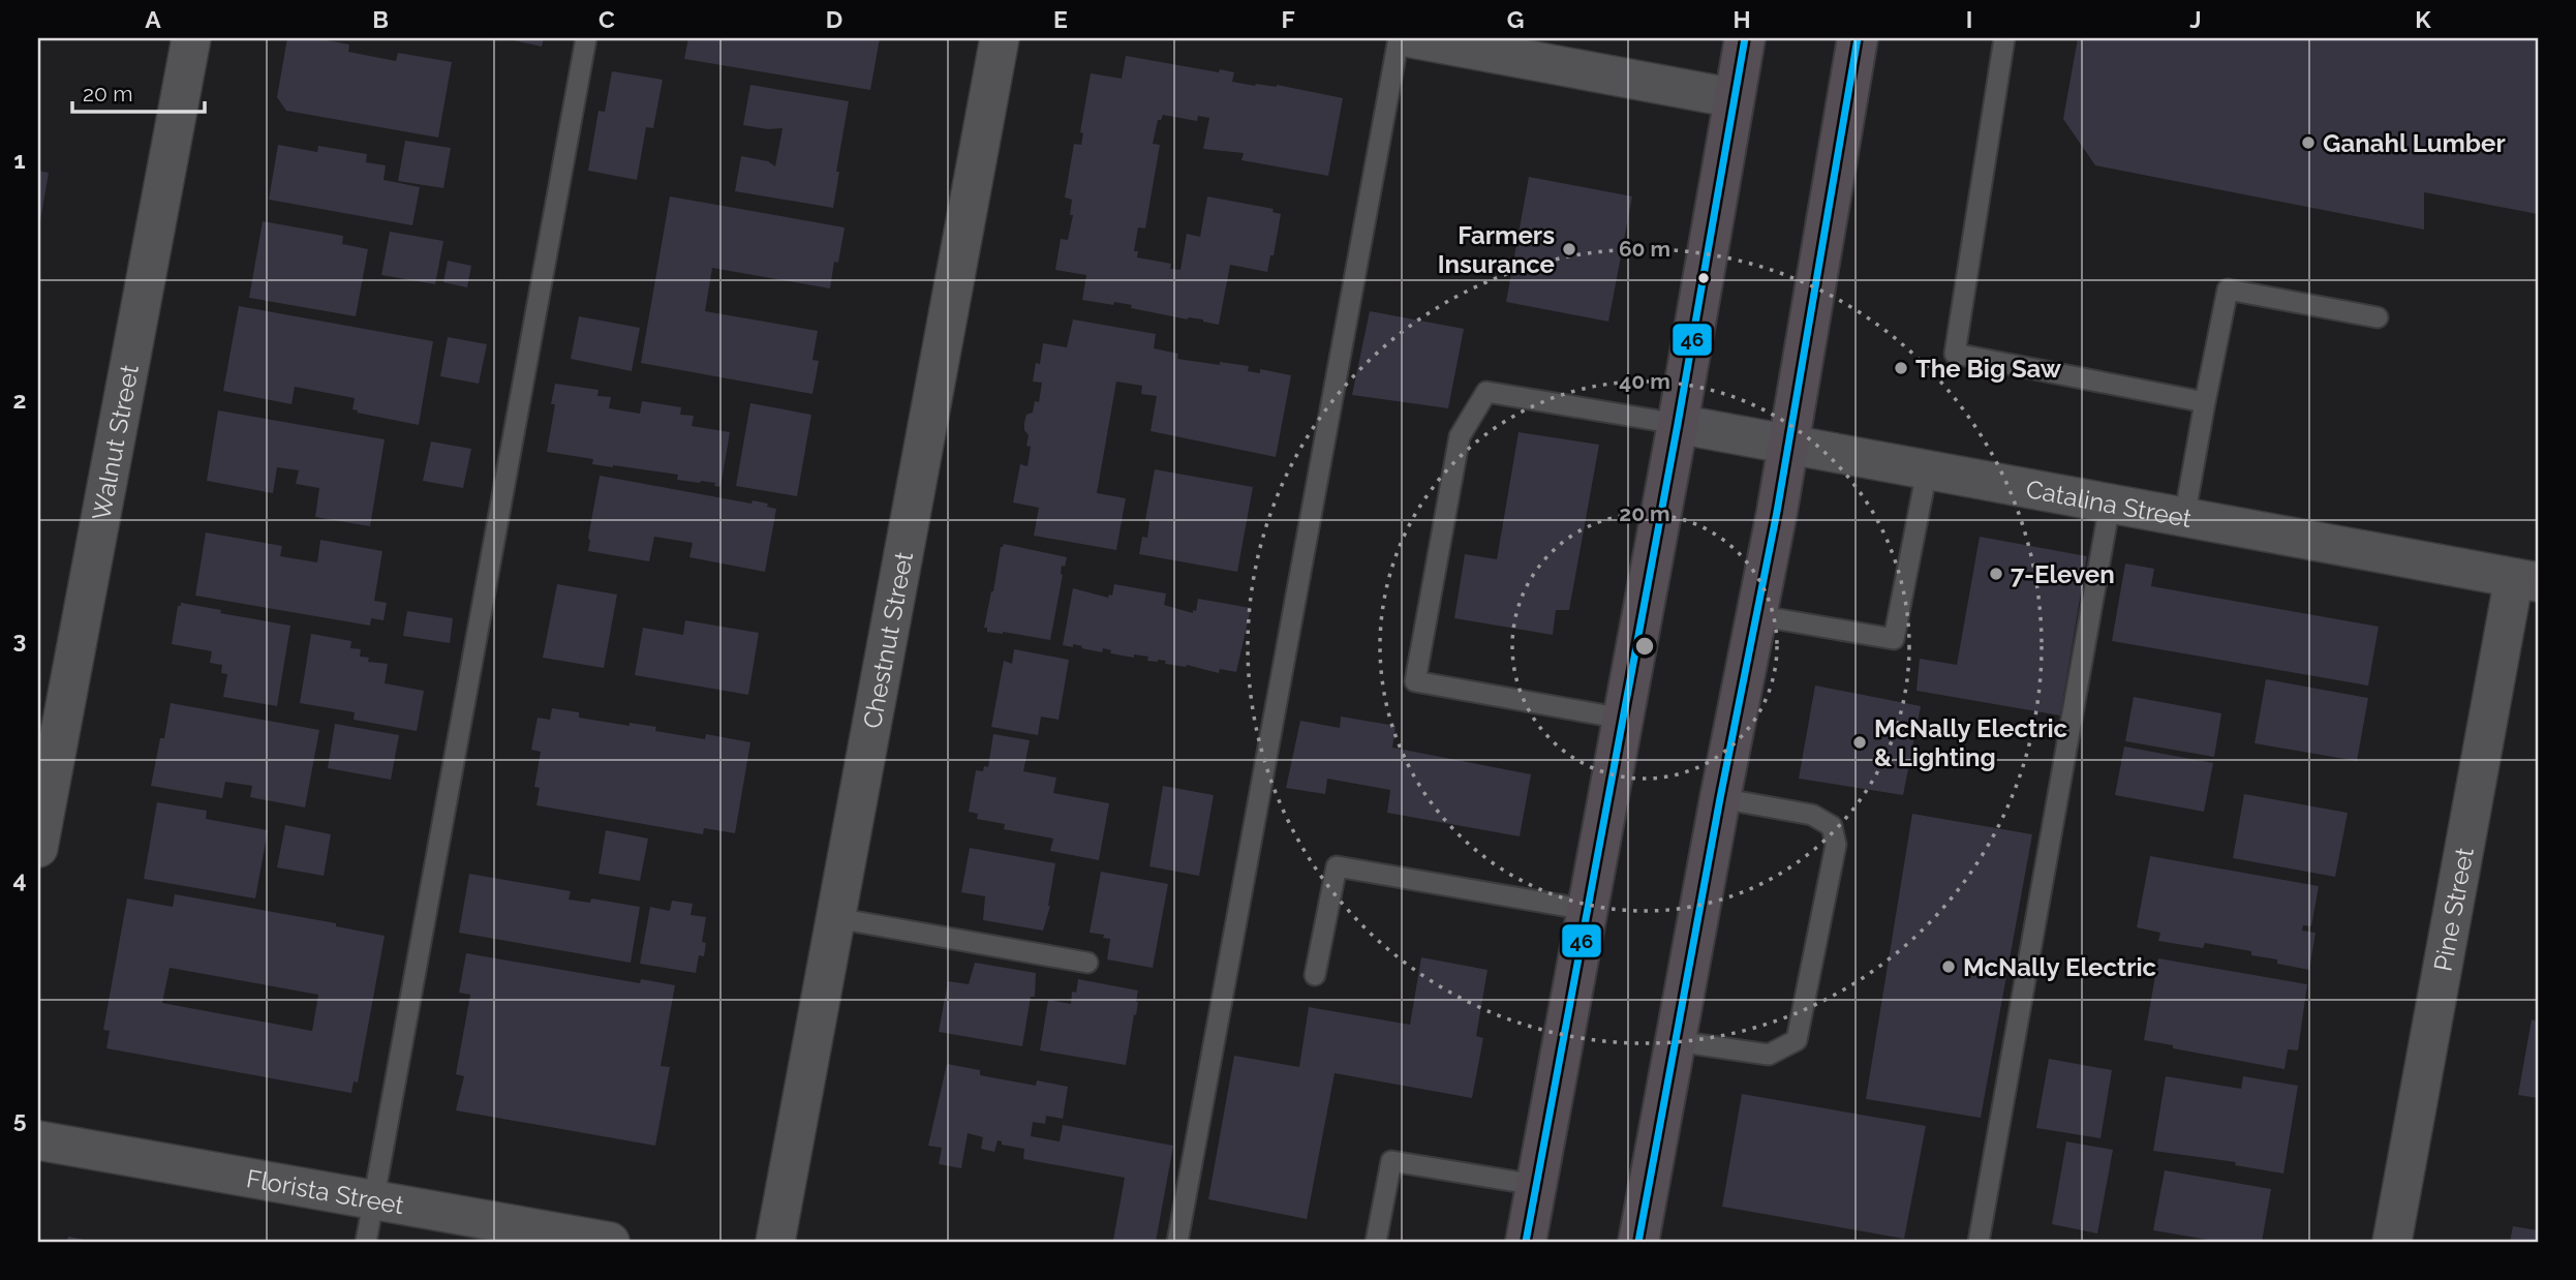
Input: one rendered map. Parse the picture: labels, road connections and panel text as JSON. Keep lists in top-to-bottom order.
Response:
{
  "streets": {
    "street": [
      "Walnut Street",
      "Catalina Street",
      "Chestnut Street",
      "Pine Street",
      "Florista Street"
    ]
  },
  "crossings": [
    ["Catalina Street", "Pine Street"]
  ],
  "places": [
    "Ganahl Lumber",
    "Farmers Insurance",
    "The Big Saw",
    "7-Eleven",
    "McNally Electric & Lighting",
    "McNally Electric"
  ],
  "lines": ["transit line 46"],
  "scale_bar": "20 m",
  "grid": {
    "columns": [
      "A",
      "B",
      "C",
      "D",
      "E",
      "F",
      "G",
      "H",
      "I",
      "J",
      "K"
    ],
    "rows": [
      "1",
      "2",
      "3",
      "4",
      "5"
    ]
  },
  "rings": ["60 m", "40 m", "20 m"]
}
